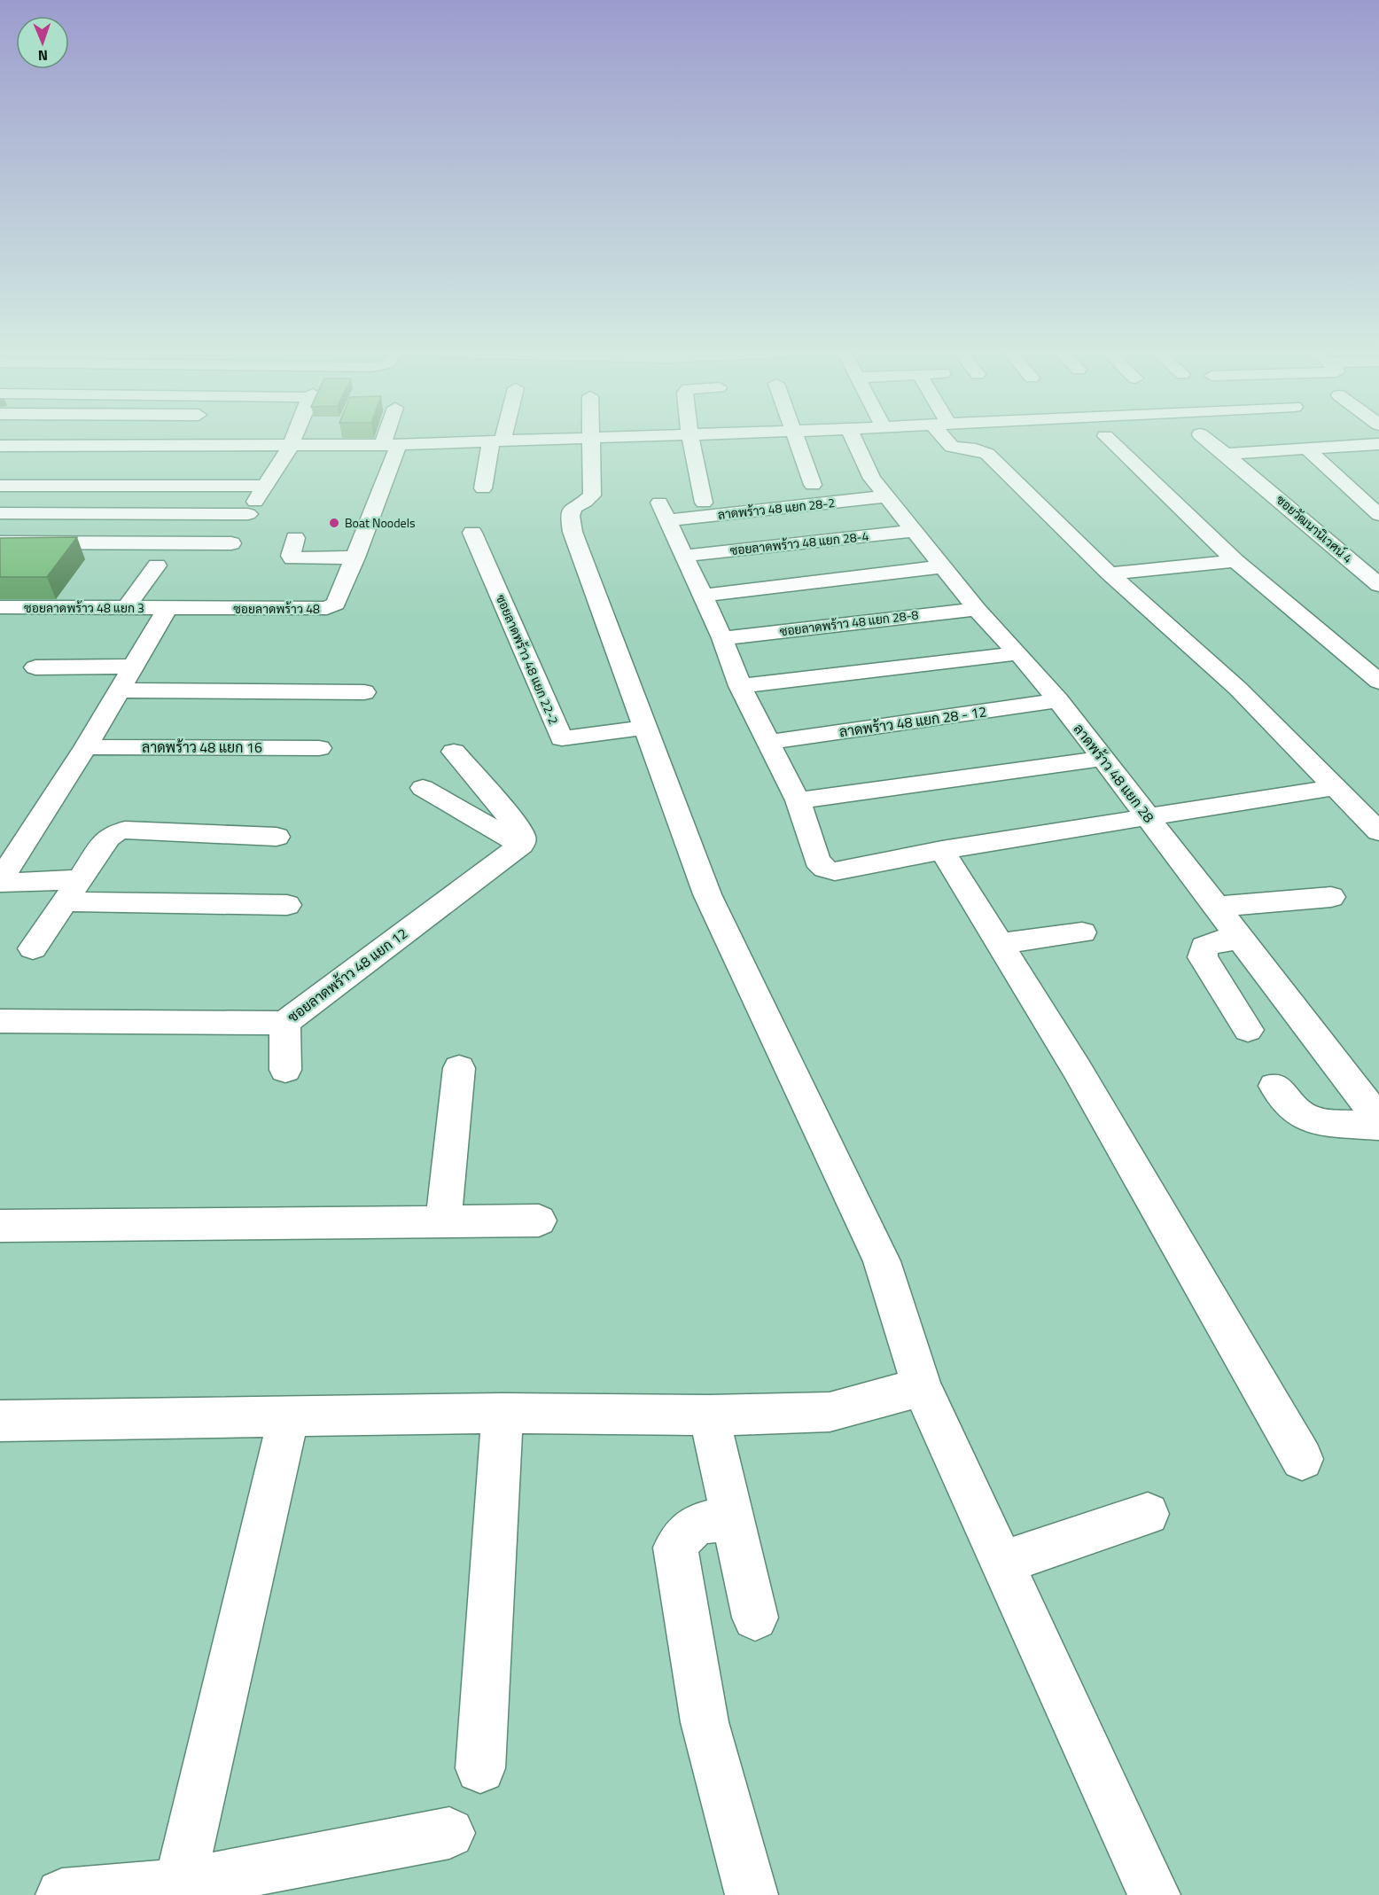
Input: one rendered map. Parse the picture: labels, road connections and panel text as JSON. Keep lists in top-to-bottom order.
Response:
{
  "streets": {
    "street": [
      "ลาดพร้าว 48 แยก 28-2",
      "ซอยวัฒนานิเวศน์ 4",
      "ซอยลาดพร้าว 48 แยก 28-4",
      "ซอยลาดพร้าว 48 แยก 3",
      "ซอยลาดพร้าว 48",
      "ซอยลาดพร้าว 48 แยก 28-8",
      "ซอยลาดพร้าว 48 แยก 22-2",
      "ลาดพร้าว 48 แยก 28 - 12",
      "ลาดพร้าว 48 แยก 16",
      "ลาดพร้าว 48 แยก 28",
      "ซอยลาดพร้าว 48 แยก 12"
    ]
  },
  "crossings": [
    ["ลาดพร้าว 48 แยก 28-2", "ซอยลาดพร้าว 48 แยก 28-4"],
    ["ลาดพร้าว 48 แยก 28-2", "ลาดพร้าว 48 แยก 28"],
    ["ซอยลาดพร้าว 48 แยก 28-4", "ลาดพร้าว 48 แยก 28"],
    ["ซอยลาดพร้าว 48 แยก 3", "ซอยลาดพร้าว 48"],
    ["ซอยลาดพร้าว 48 แยก 28-8", "ลาดพร้าว 48 แยก 28"],
    ["ลาดพร้าว 48 แยก 28 - 12", "ลาดพร้าว 48 แยก 28"]
  ],
  "places": ["Boat Noodels"],
  "north": "bottom"
}
